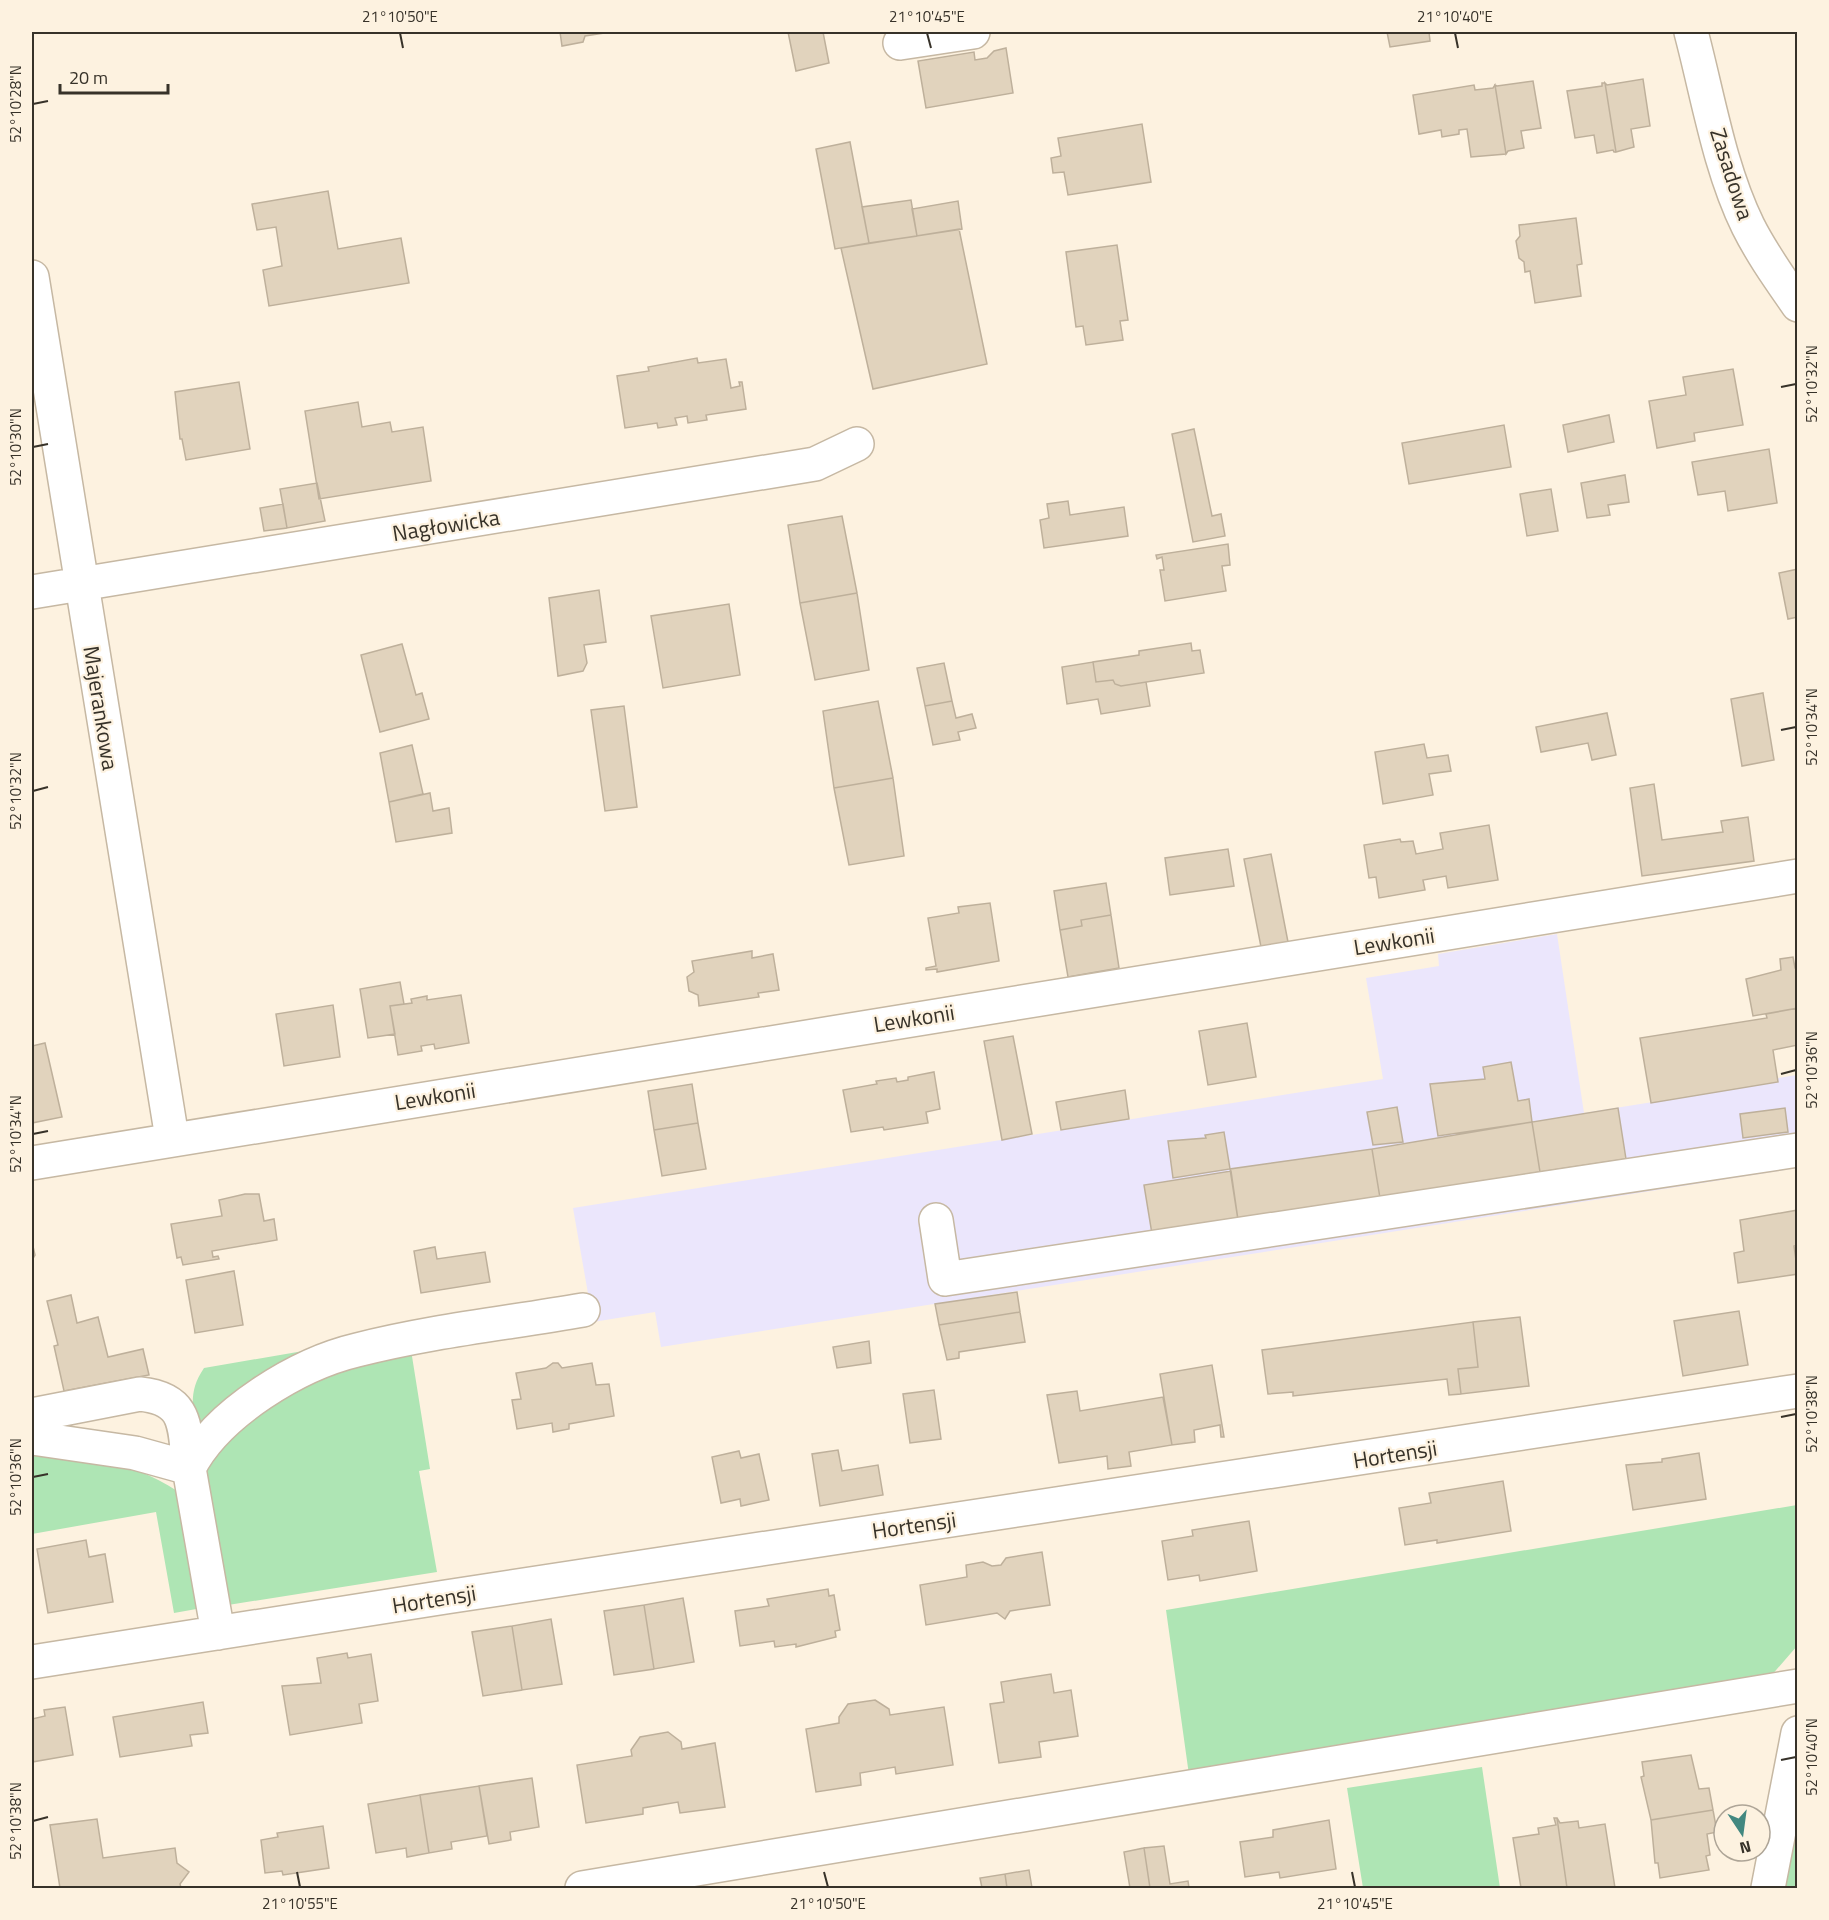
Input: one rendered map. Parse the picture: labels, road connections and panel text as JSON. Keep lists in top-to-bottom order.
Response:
{
  "streets": {
    "street": [
      "Zasadowa",
      "Nagłowicka",
      "Majerankowa",
      "Lewkonii",
      "Hortensji"
    ]
  },
  "crossings": [
    ["Nagłowicka", "Majerankowa"],
    ["Majerankowa", "Lewkonii"]
  ],
  "scale_bar": "20 m",
  "north": "bottom",
  "coordinates": [
    "21°10'50\"E",
    "21°10'45\"E",
    "21°10'40\"E",
    "52°10'28\"N",
    "52°10'32\"N",
    "52°10'30\"N",
    "52°10'34\"N",
    "52°10'36\"N",
    "52°10'38\"N",
    "52°10'40\"N",
    "21°10'55\"E"
  ]
}
